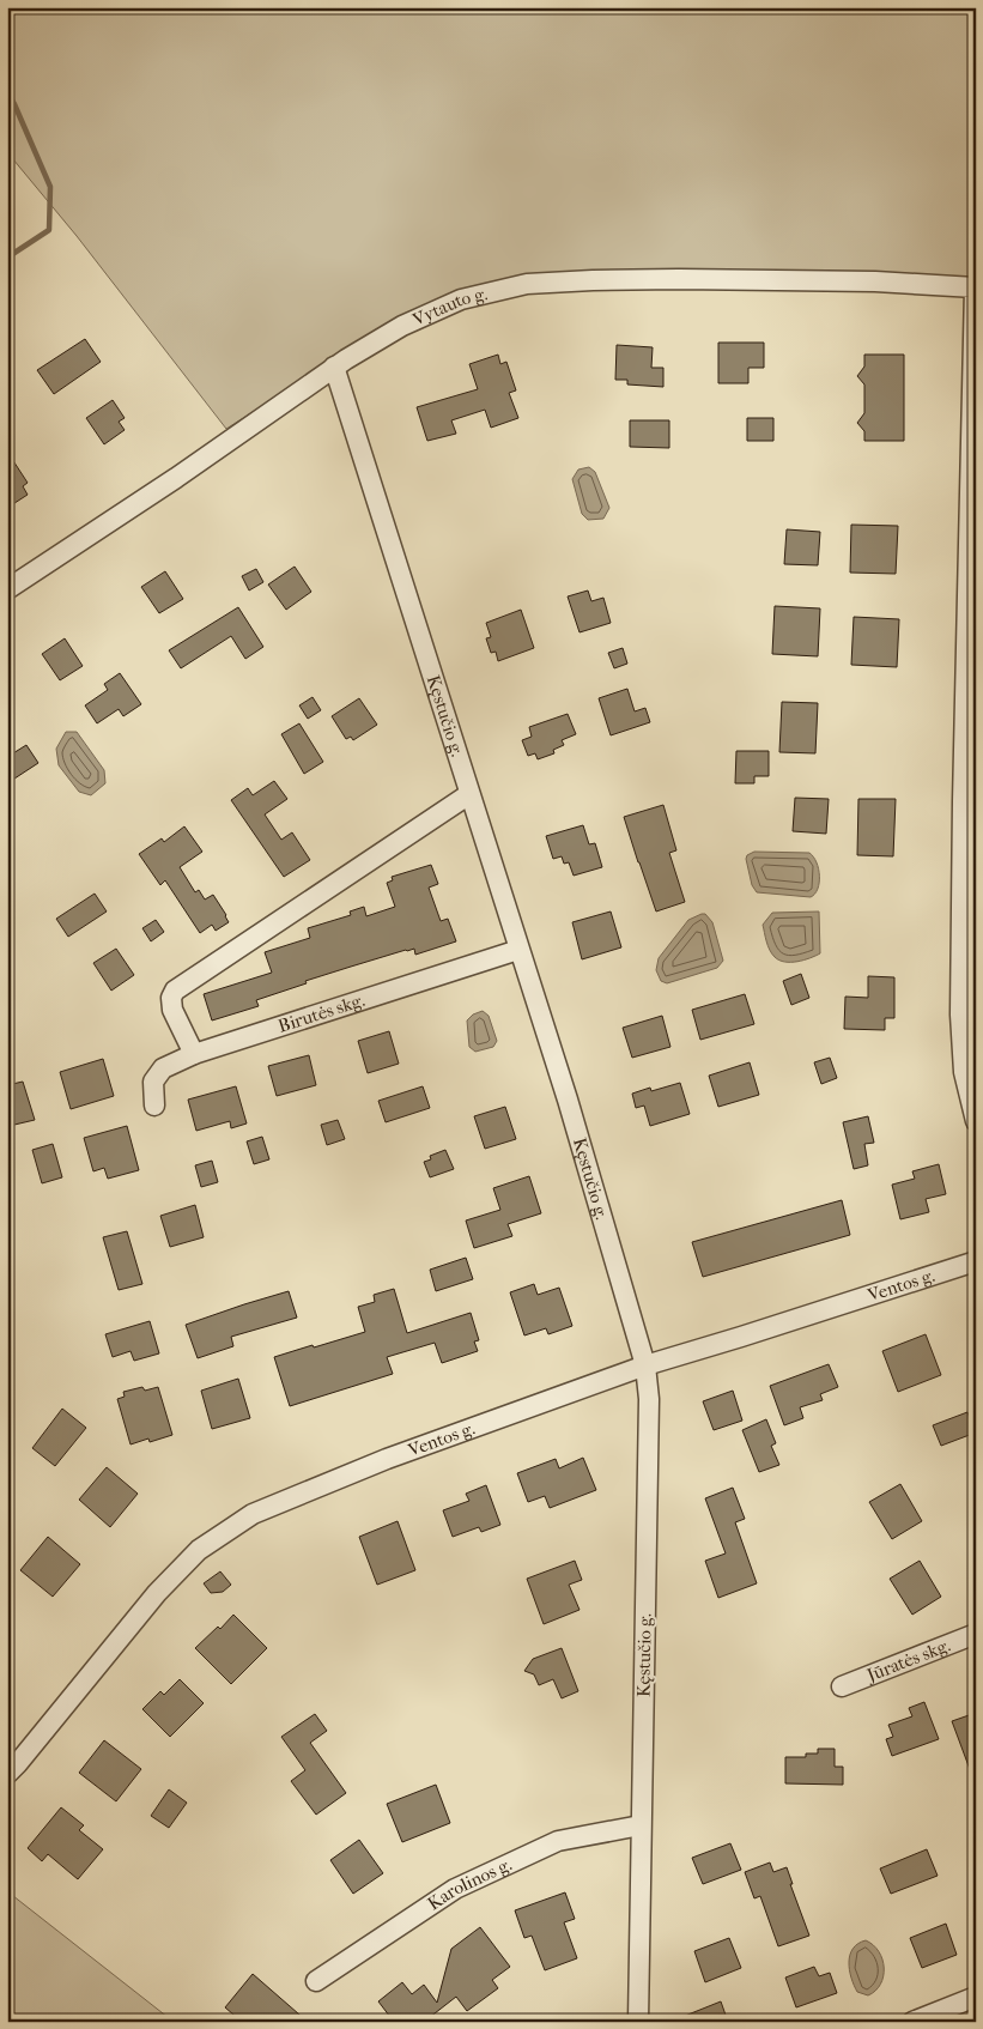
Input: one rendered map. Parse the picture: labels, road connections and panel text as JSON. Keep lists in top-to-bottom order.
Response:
{
  "streets": {
    "street": [
      "Vytauto g.",
      "Kęstučio g.",
      "Birutės skg.",
      "Ventos g.",
      "Jūratės skg.",
      "Karolinos g."
    ]
  },
  "crossings": [
    ["Vytauto g.", "Kęstučio g."],
    ["Kęstučio g.", "Birutės skg."],
    ["Kęstučio g.", "Ventos g."],
    ["Kęstučio g.", "Karolinos g."]
  ]
}
